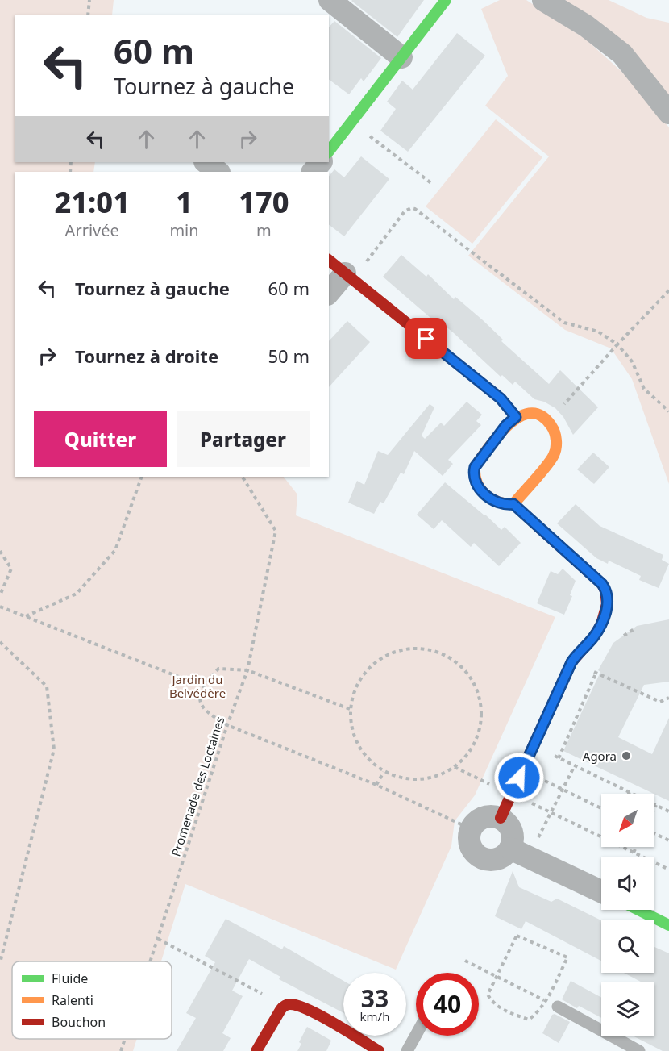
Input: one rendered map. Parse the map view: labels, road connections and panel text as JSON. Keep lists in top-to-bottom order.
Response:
{
  "streets": {
    "path": ["Promenade des Loctaines"]
  },
  "parks": ["Jardin du Belvédère"],
  "places": ["Agora"],
  "legend": ["Fluide", "Ralenti", "Bouchon"],
  "north": "bottom left",
  "page": {
    "turn": ["60 m", "Tournez à gauche"],
    "eta": [
      "21:01",
      "Arrivée",
      "1",
      "min",
      "170",
      "m"
    ],
    "list": [
      {
        "name": "Tournez à gauche",
        "value": "60 m"
      },
      {
        "name": "Tournez à droite",
        "value": "50 m"
      }
    ],
    "buttons": ["Quitter", "Partager"],
    "speed": "33 km/h",
    "limit": "40"
  }
}
